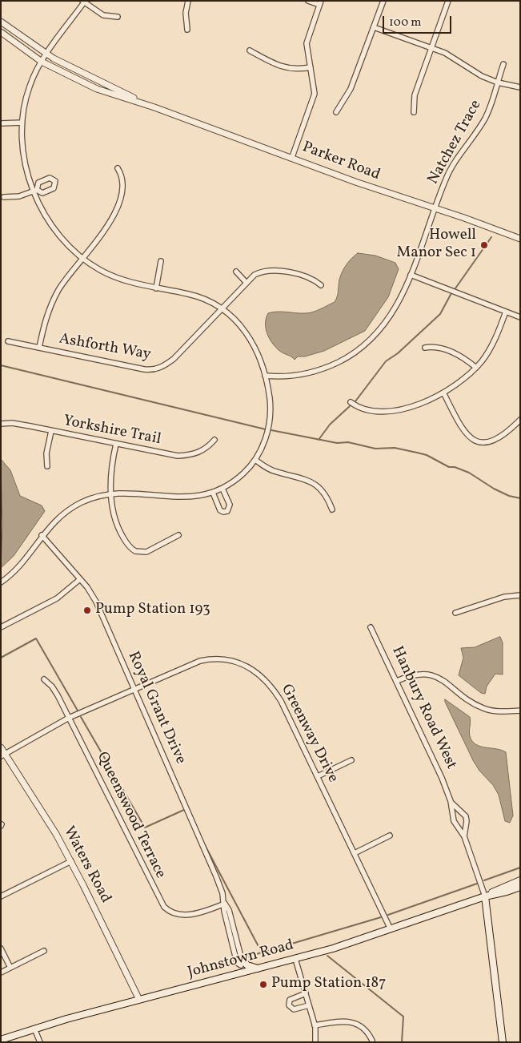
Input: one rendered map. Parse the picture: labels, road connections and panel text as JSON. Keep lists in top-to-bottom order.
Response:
{
  "streets": {
    "main road": ["Hanbury Road West", "Johnstown Road"],
    "street": [
      "Natchez Trace",
      "Parker Road",
      "Ashforth Way",
      "Yorkshire Trail",
      "Royal Grant Drive",
      "Greenway Drive",
      "Queenswood Terrace",
      "Waters Road"
    ]
  },
  "crossings": [
    ["Natchez Trace", "Parker Road"],
    ["Royal Grant Drive", "Greenway Drive"],
    ["Royal Grant Drive", "Queenswood Terrace"],
    ["Royal Grant Drive", "Johnstown Road"],
    ["Hanbury Road West", "Johnstown Road"],
    ["Greenway Drive", "Queenswood Terrace"],
    ["Greenway Drive", "Waters Road"],
    ["Greenway Drive", "Johnstown Road"],
    ["Waters Road", "Johnstown Road"]
  ],
  "places": ["Howell Manor Sec 1", "Pump Station 193", "Pump Station 187"],
  "scale_bar": "100 m"
}
